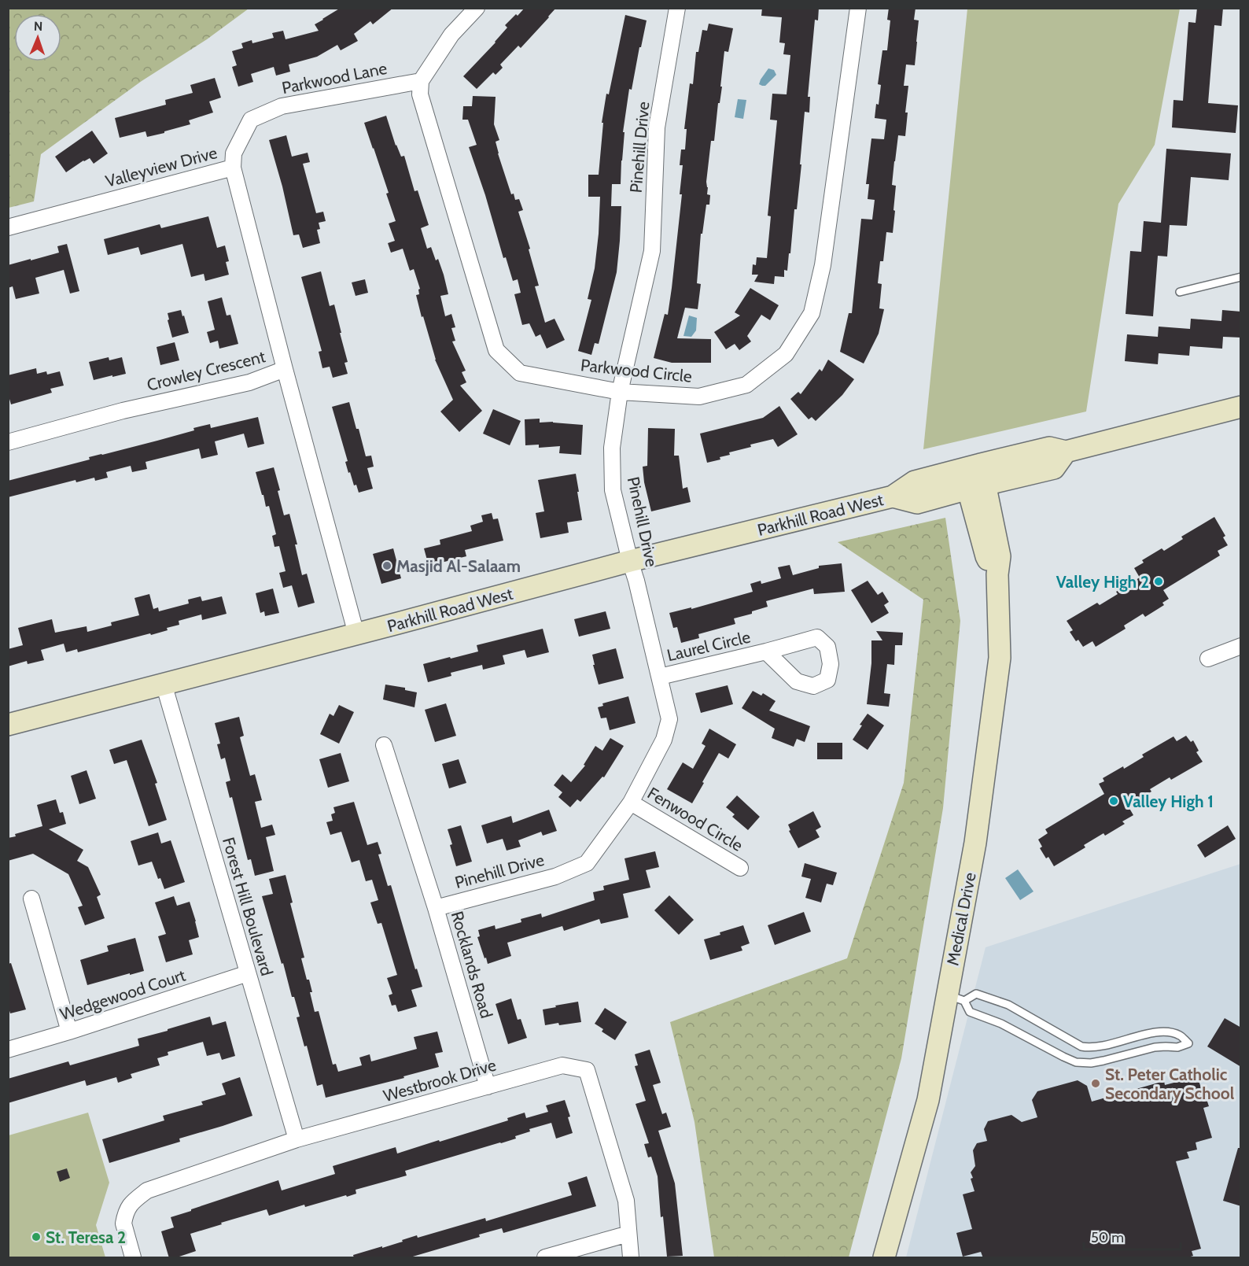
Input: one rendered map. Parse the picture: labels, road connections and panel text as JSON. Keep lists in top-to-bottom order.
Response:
{
  "streets": {
    "main road": ["Parkhill Road West", "Medical Drive"],
    "street": [
      "Parkwood Lane",
      "Pinehill Drive",
      "Valleyview Drive",
      "Crowley Crescent",
      "Parkwood Circle",
      "Laurel Circle",
      "Fenwood Circle",
      "Forest Hill Boulevard",
      "Rocklands Road",
      "Wedgewood Court",
      "Westbrook Drive"
    ]
  },
  "crossings": [
    ["Parkwood Lane", "Valleyview Drive"],
    ["Parkwood Lane", "Parkwood Circle"],
    ["Pinehill Drive", "Parkwood Circle"],
    ["Pinehill Drive", "Parkhill Road West"],
    ["Pinehill Drive", "Laurel Circle"],
    ["Pinehill Drive", "Fenwood Circle"],
    ["Pinehill Drive", "Rocklands Road"],
    ["Valleyview Drive", "Crowley Crescent"],
    ["Crowley Crescent", "Parkhill Road West"],
    ["Parkhill Road West", "Forest Hill Boulevard"],
    ["Parkhill Road West", "Medical Drive"],
    ["Forest Hill Boulevard", "Wedgewood Court"],
    ["Forest Hill Boulevard", "Westbrook Drive"],
    ["Rocklands Road", "Westbrook Drive"]
  ],
  "places": [
    "Masjid Al-Salaam",
    "Valley High 2",
    "Valley High 1",
    "St. Peter Catholic Secondary School",
    "St. Teresa 2"
  ],
  "scale_bar": "50 m",
  "north": "top"
}
